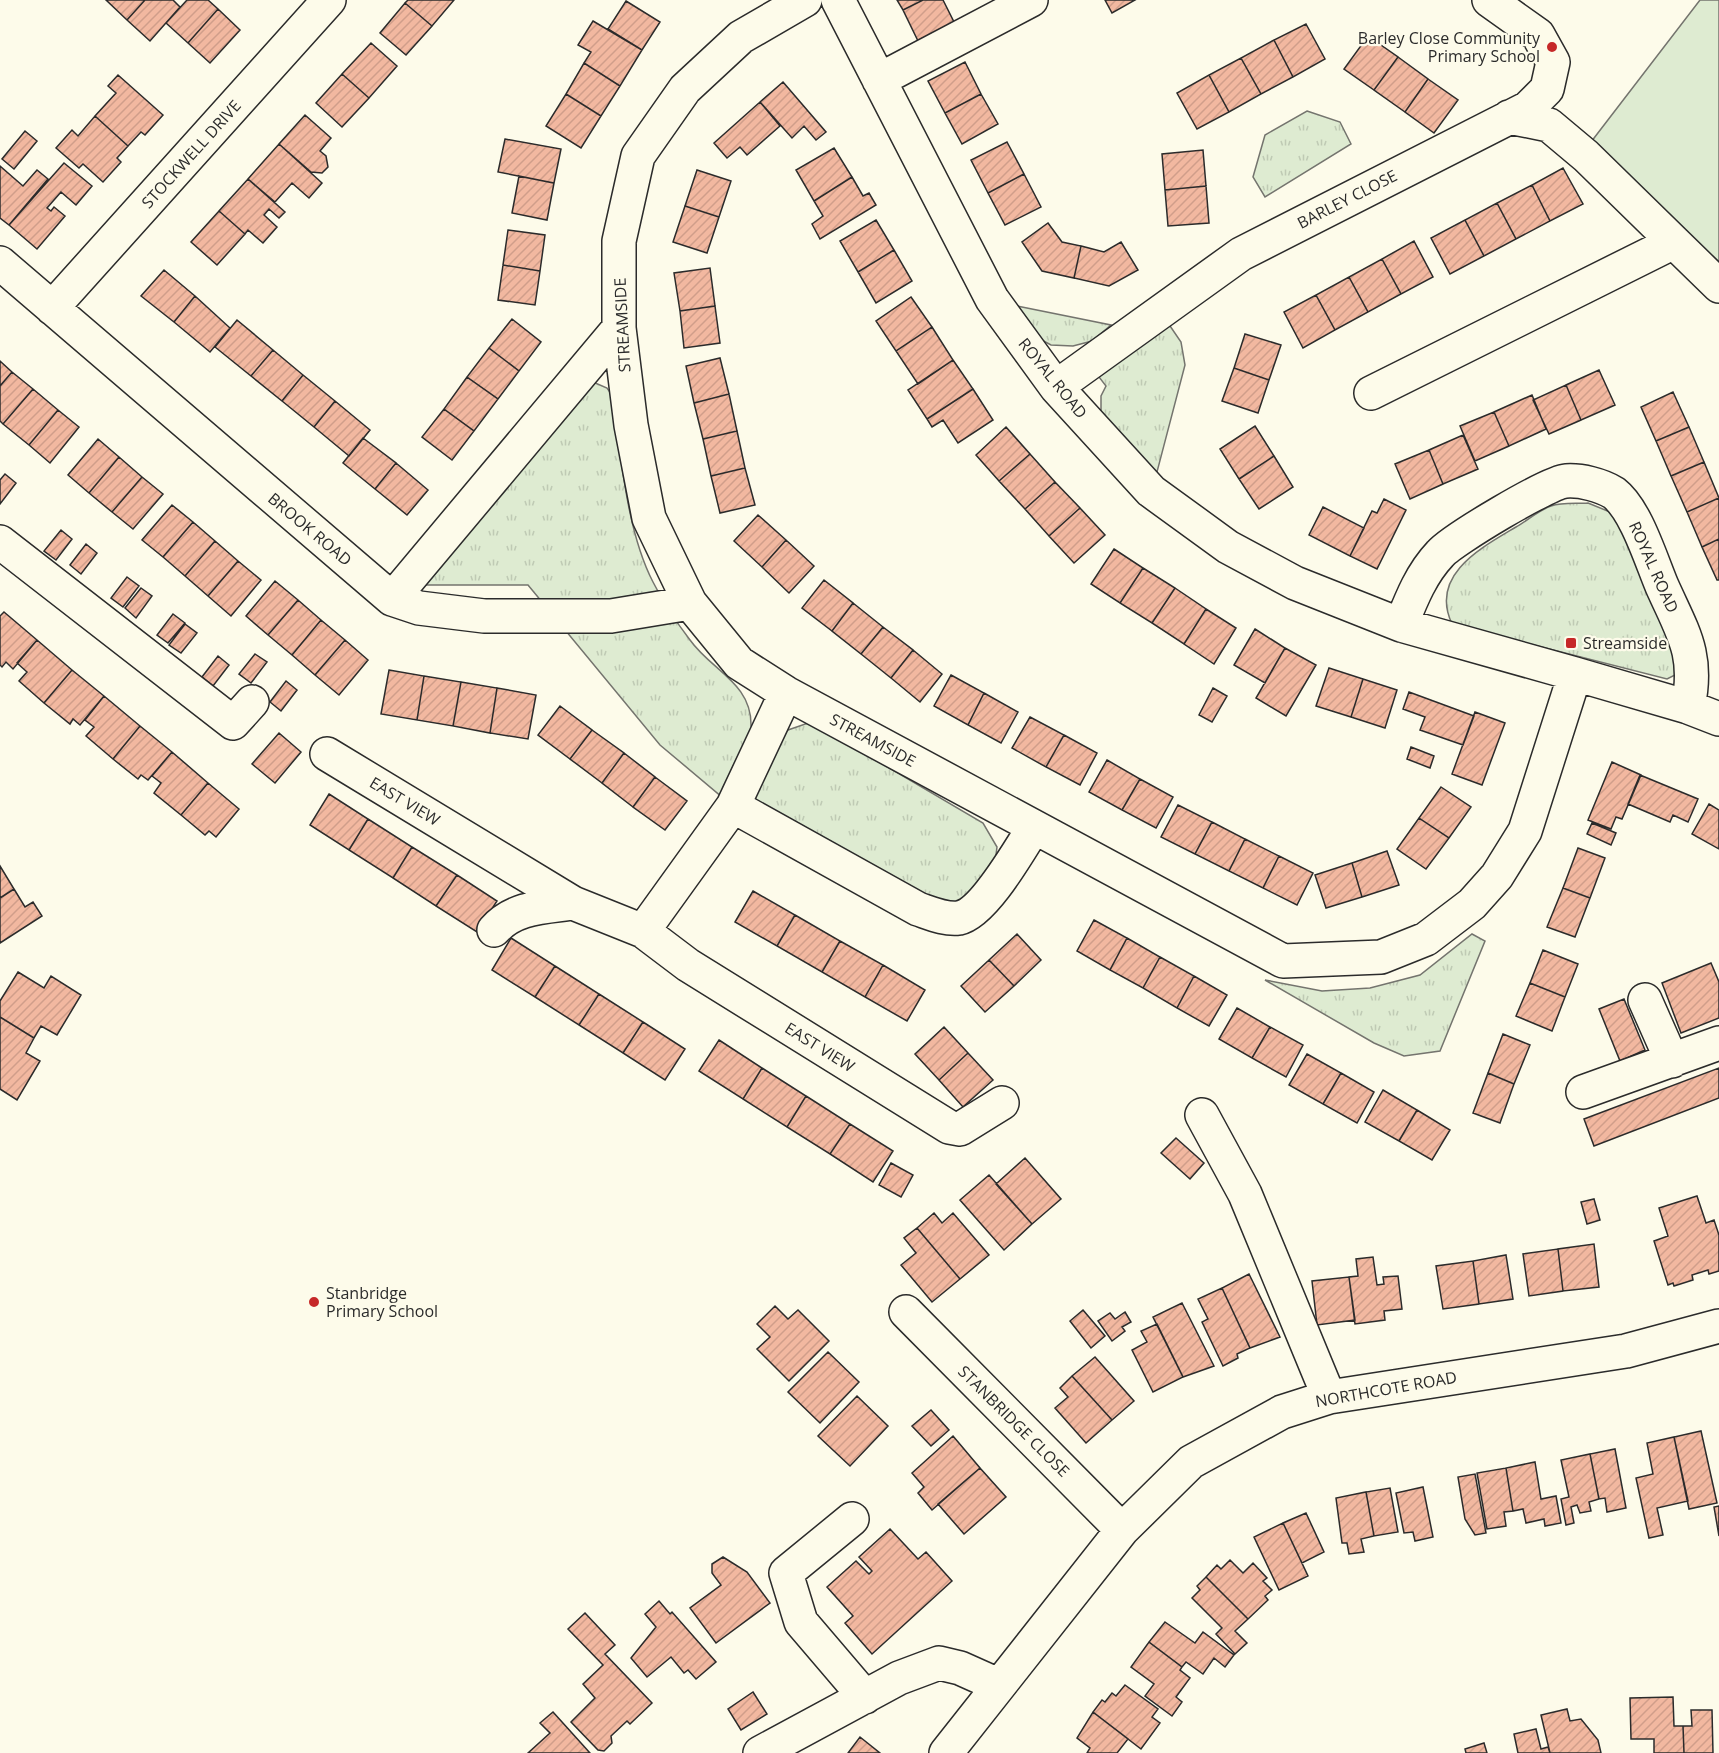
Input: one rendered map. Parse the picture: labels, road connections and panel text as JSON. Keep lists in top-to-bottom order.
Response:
{
  "streets": {
    "street": [
      "STOCKWELL DRIVE",
      "BARLEY CLOSE",
      "STREAMSIDE",
      "ROYAL ROAD",
      "BROOK ROAD",
      "EAST VIEW",
      "NORTHCOTE ROAD",
      "STANBRIDGE CLOSE"
    ]
  },
  "crossings": [
    ["STOCKWELL DRIVE", "BROOK ROAD"],
    ["BARLEY CLOSE", "ROYAL ROAD"],
    ["STREAMSIDE", "ROYAL ROAD"],
    ["STREAMSIDE", "BROOK ROAD"],
    ["NORTHCOTE ROAD", "STANBRIDGE CLOSE"]
  ],
  "places": {
    "other": ["Barley Close Community Primary School", "Stanbridge Primary School"],
    "transit": ["Streamside"]
  }
}
